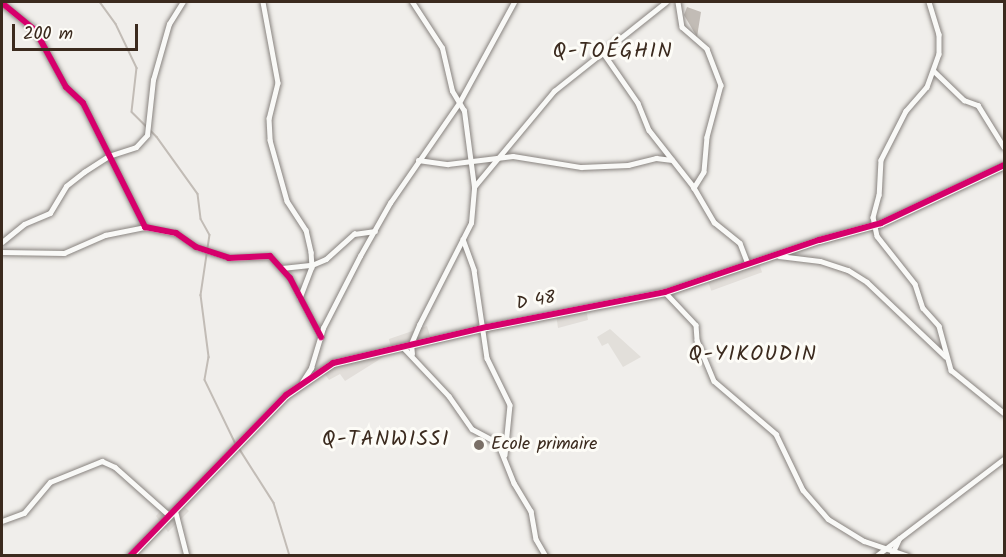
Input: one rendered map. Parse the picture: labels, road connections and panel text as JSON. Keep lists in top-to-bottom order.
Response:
{
  "streets": {
    "street": ["D 48"]
  },
  "districts": ["Q-TOÉGHIN", "Q-YIKOUDIN", "Q-TANWISSI"],
  "places": ["Ecole primaire"],
  "scale_bar": "200 m"
}
